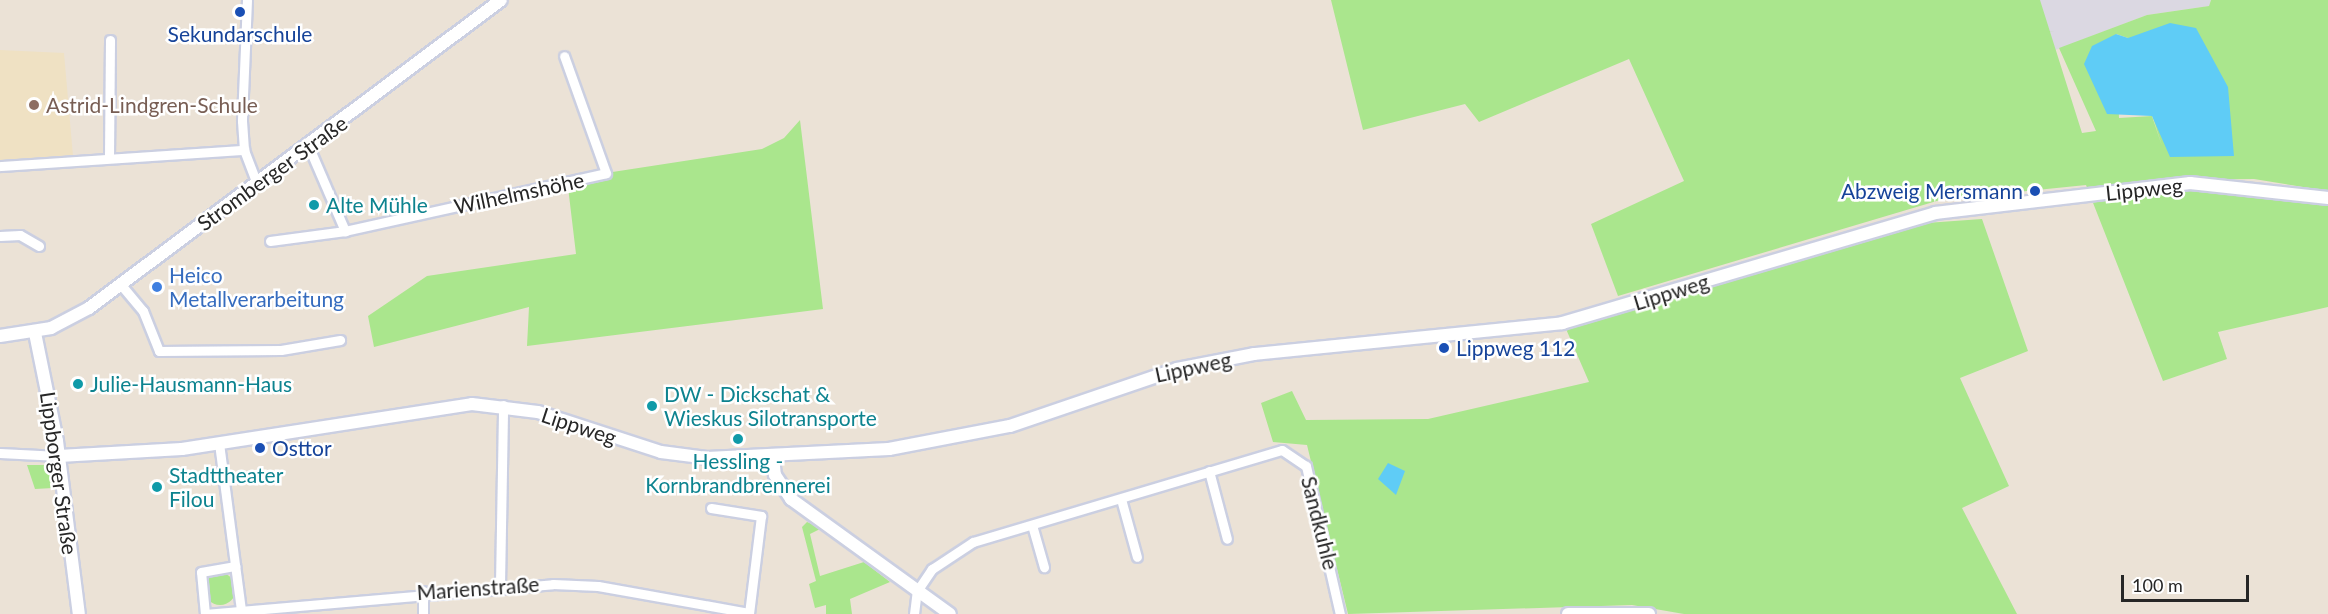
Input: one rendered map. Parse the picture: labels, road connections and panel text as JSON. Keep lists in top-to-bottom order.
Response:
{
  "streets": {
    "street": [
      "Stromberger Straße",
      "Lippweg",
      "Wilhelmshöhe",
      "Lippborger Straße",
      "Sandkuhle",
      "Marienstraße"
    ]
  },
  "crossings": [
    ["Stromberger Straße", "Lippborger Straße"],
    ["Lippweg", "Lippborger Straße"]
  ],
  "places": [
    "Sekundarschule",
    "Astrid-Lindgren-Schule",
    "Abzweig Mersmann",
    "Alte Mühle",
    "Heico Metallverarbeitung",
    "Lippweg 112",
    "Julie-Hausmann-Haus",
    "DW - Dickschat & Wieskus Silotransporte",
    "Hessling - Kornbrandbrennerei",
    "Osttor",
    "Stadttheater Filou"
  ],
  "scale_bar": "100 m"
}
